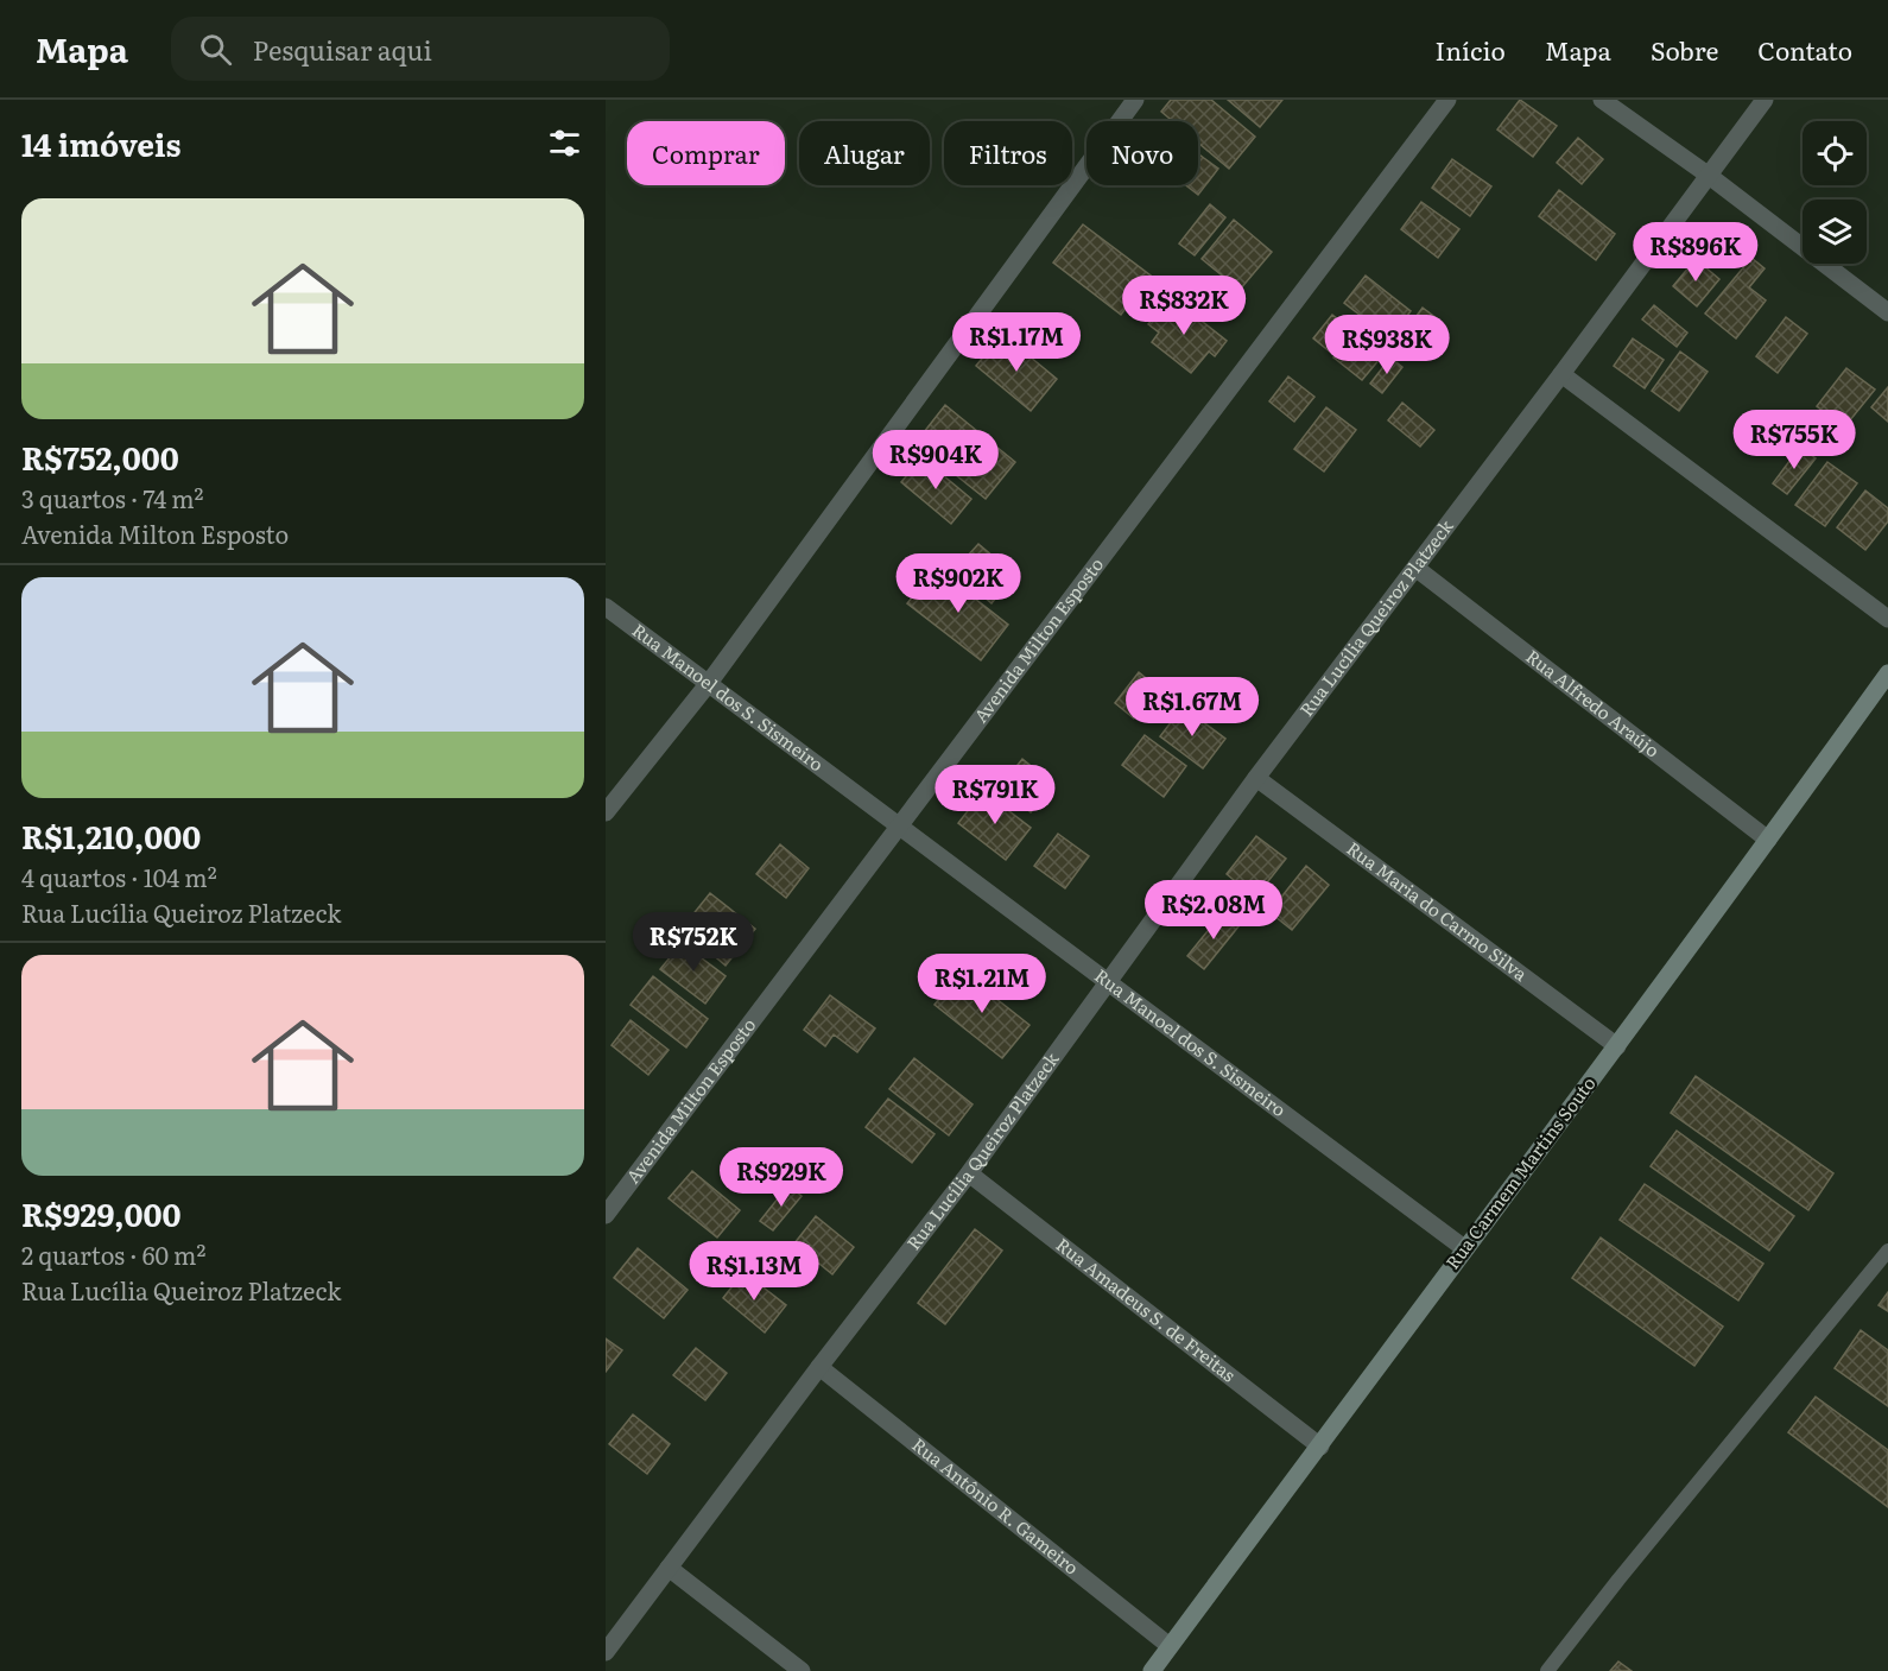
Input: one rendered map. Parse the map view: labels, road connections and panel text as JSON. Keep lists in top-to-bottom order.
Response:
{
  "streets": {
    "street": [
      "Rua Lucília Queiroz Platzeck",
      "Avenida Milton Esposto",
      "Rua Manoel dos S. Sismeiro",
      "Rua Alfredo Araújo",
      "Rua Maria do Carmo Silva",
      "Rua Carmem Martins Souto",
      "Rua Amadeus S. de Freitas",
      "Rua Antônio R. Gameiro"
    ]
  },
  "crossings": [
    ["Rua Lucília Queiroz Platzeck", "Rua Manoel dos S. Sismeiro"],
    ["Rua Lucília Queiroz Platzeck", "Rua Alfredo Araújo"],
    ["Rua Lucília Queiroz Platzeck", "Rua Maria do Carmo Silva"],
    ["Rua Lucília Queiroz Platzeck", "Rua Amadeus S. de Freitas"],
    ["Rua Lucília Queiroz Platzeck", "Rua Antônio R. Gameiro"],
    ["Avenida Milton Esposto", "Rua Manoel dos S. Sismeiro"],
    ["Rua Manoel dos S. Sismeiro", "Rua Carmem Martins Souto"],
    ["Rua Alfredo Araújo", "Rua Carmem Martins Souto"],
    ["Rua Maria do Carmo Silva", "Rua Carmem Martins Souto"],
    ["Rua Carmem Martins Souto", "Rua Amadeus S. de Freitas"],
    ["Rua Carmem Martins Souto", "Rua Antônio R. Gameiro"]
  ],
  "page": {
    "header": "Mapa",
    "search": "Pesquisar aqui",
    "nav": [
      "Início",
      "Mapa",
      "Sobre",
      "Contato"
    ],
    "heading": "14 imóveis",
    "chip": [
      "Comprar",
      "Alugar",
      "Filtros",
      "Novo"
    ],
    "list": [
      {
        "name": "R$752,000",
        "note": "3 quartos · 74 m² · Avenida Milton Esposto"
      },
      {
        "name": "R$1,210,000",
        "note": "4 quartos · 104 m² · Rua Lucília Queiroz Platzeck"
      },
      {
        "name": "R$929,000",
        "note": "2 quartos · 60 m² · Rua Lucília Queiroz Platzeck"
      }
    ],
    "price": [
      "R$896K",
      "R$832K",
      "R$1.17M",
      "R$938K",
      "R$755K",
      "R$904K",
      "R$902K",
      "R$1.67M",
      "R$791K",
      "R$2.08M",
      "R$752K",
      "R$1.21M",
      "R$929K",
      "R$1.13M"
    ]
  }
}
